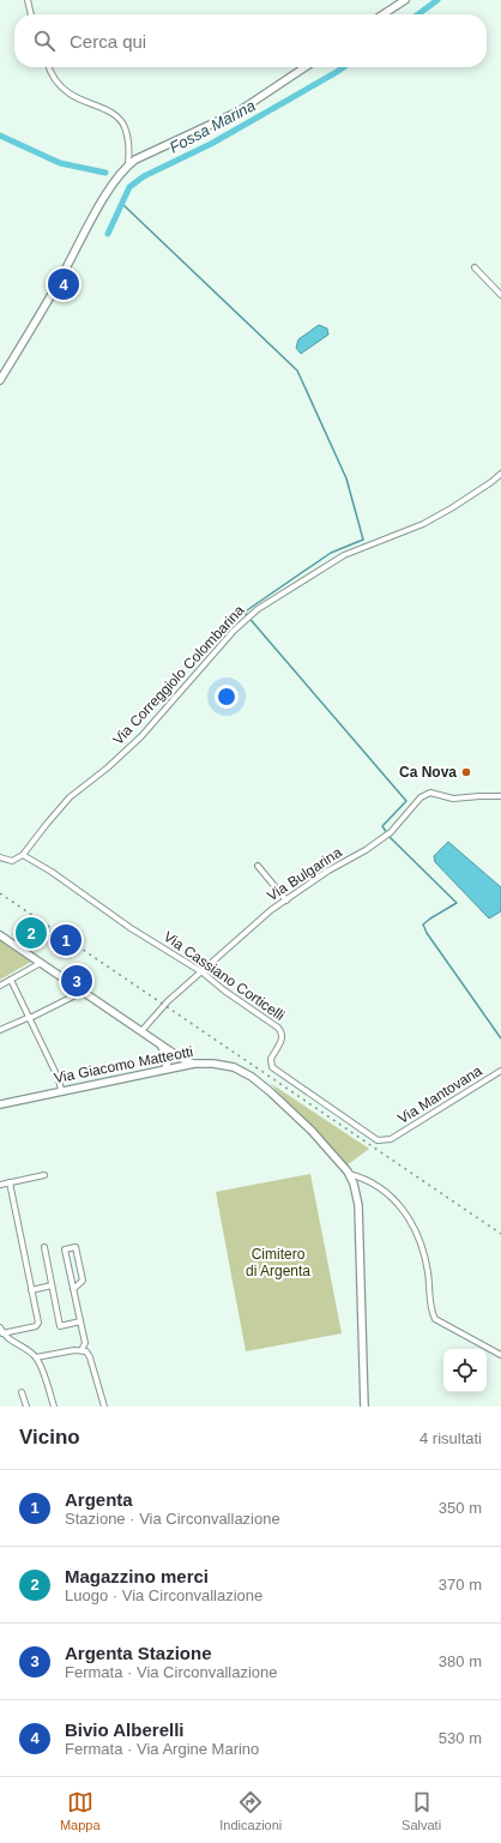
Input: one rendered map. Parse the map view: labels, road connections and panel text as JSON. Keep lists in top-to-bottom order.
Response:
{
  "streets": {
    "street": [
      "Via Correggiolo Colombarina",
      "Via Bulgarina",
      "Via Cassiano Corticelli",
      "Via Giacomo Matteotti",
      "Via Mantovana"
    ]
  },
  "crossings": [
    ["Via Correggiolo Colombarina", "Via Cassiano Corticelli"],
    ["Via Bulgarina", "Via Cassiano Corticelli"],
    ["Via Cassiano Corticelli", "Via Mantovana"]
  ],
  "water": ["Fossa Marina"],
  "parks": ["Cimitero di Argenta"],
  "places": ["Ca Nova"],
  "page": {
    "search": "Cerca qui",
    "pins": [
      "4",
      "2",
      "1",
      "3"
    ],
    "heading": ["Vicino", "4 risultati"],
    "list": [
      {
        "mark": "1",
        "name": "Argenta",
        "note": "Stazione · Via Circonvallazione",
        "value": "350 m"
      },
      {
        "mark": "2",
        "name": "Magazzino merci",
        "note": "Luogo · Via Circonvallazione",
        "value": "370 m"
      },
      {
        "mark": "3",
        "name": "Argenta Stazione",
        "note": "Fermata · Via Circonvallazione",
        "value": "380 m"
      },
      {
        "mark": "4",
        "name": "Bivio Alberelli",
        "note": "Fermata · Via Argine Marino",
        "value": "530 m"
      }
    ],
    "nav": ["Mappa", "Indicazioni", "Salvati"]
  }
}
